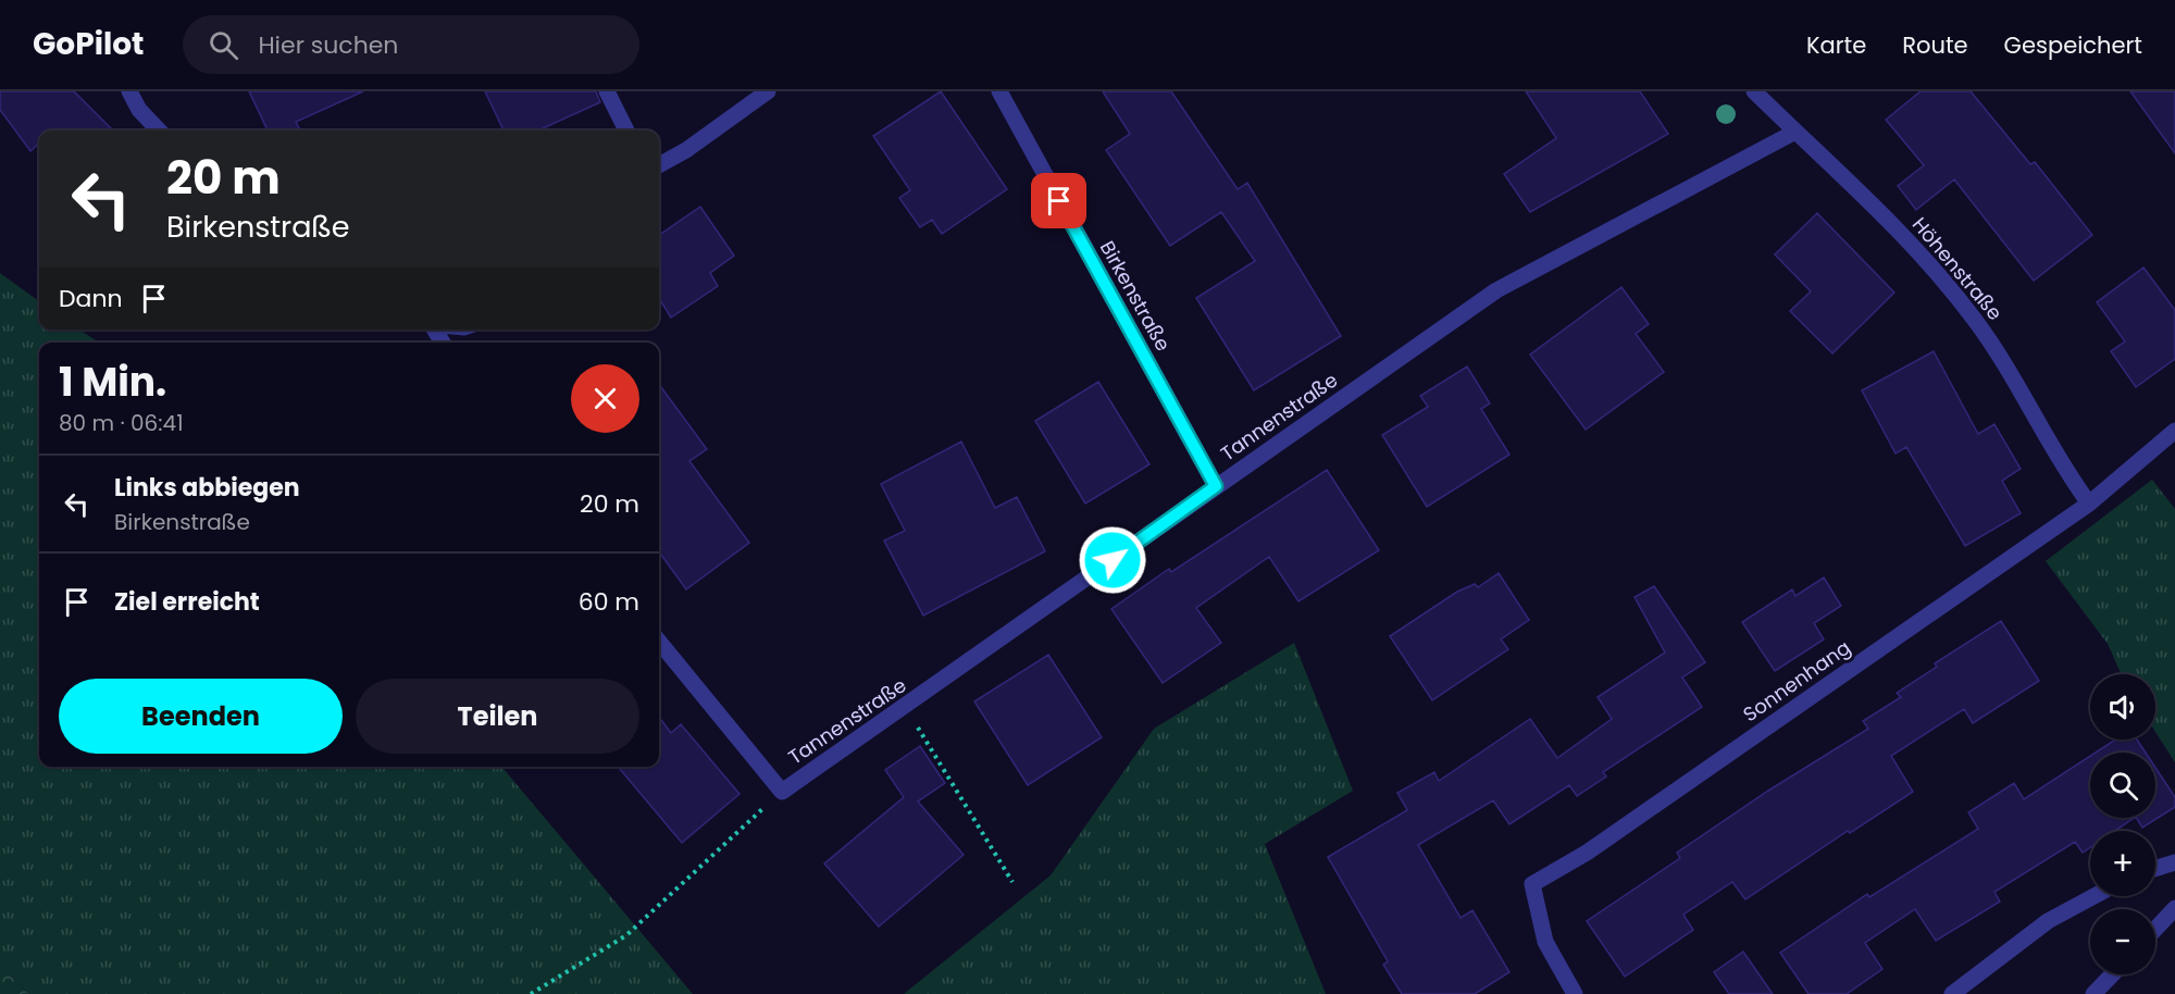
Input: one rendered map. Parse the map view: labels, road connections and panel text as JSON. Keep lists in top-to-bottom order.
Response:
{
  "streets": {
    "street": [
      "Höhenstraße",
      "Birkenstraße",
      "Tannenstraße",
      "Sonnenhang"
    ]
  },
  "crossings": [
    ["Höhenstraße", "Tannenstraße"],
    ["Höhenstraße", "Sonnenhang"],
    ["Birkenstraße", "Tannenstraße"]
  ],
  "page": {
    "header": "GoPilot",
    "search": "Hier suchen",
    "nav": ["Karte", "Route", "Gespeichert"],
    "turn": ["20 m", "Birkenstraße"],
    "then": "Dann",
    "heading": ["1 Min.", "80 m · 06:41"],
    "list": [
      {
        "name": "Links abbiegen",
        "note": "Birkenstraße",
        "value": "20 m"
      },
      {
        "name": "Ziel erreicht",
        "value": "60 m"
      }
    ],
    "buttons": ["Beenden", "Teilen"],
    "map_buttons": ["+", "−"]
  }
}
